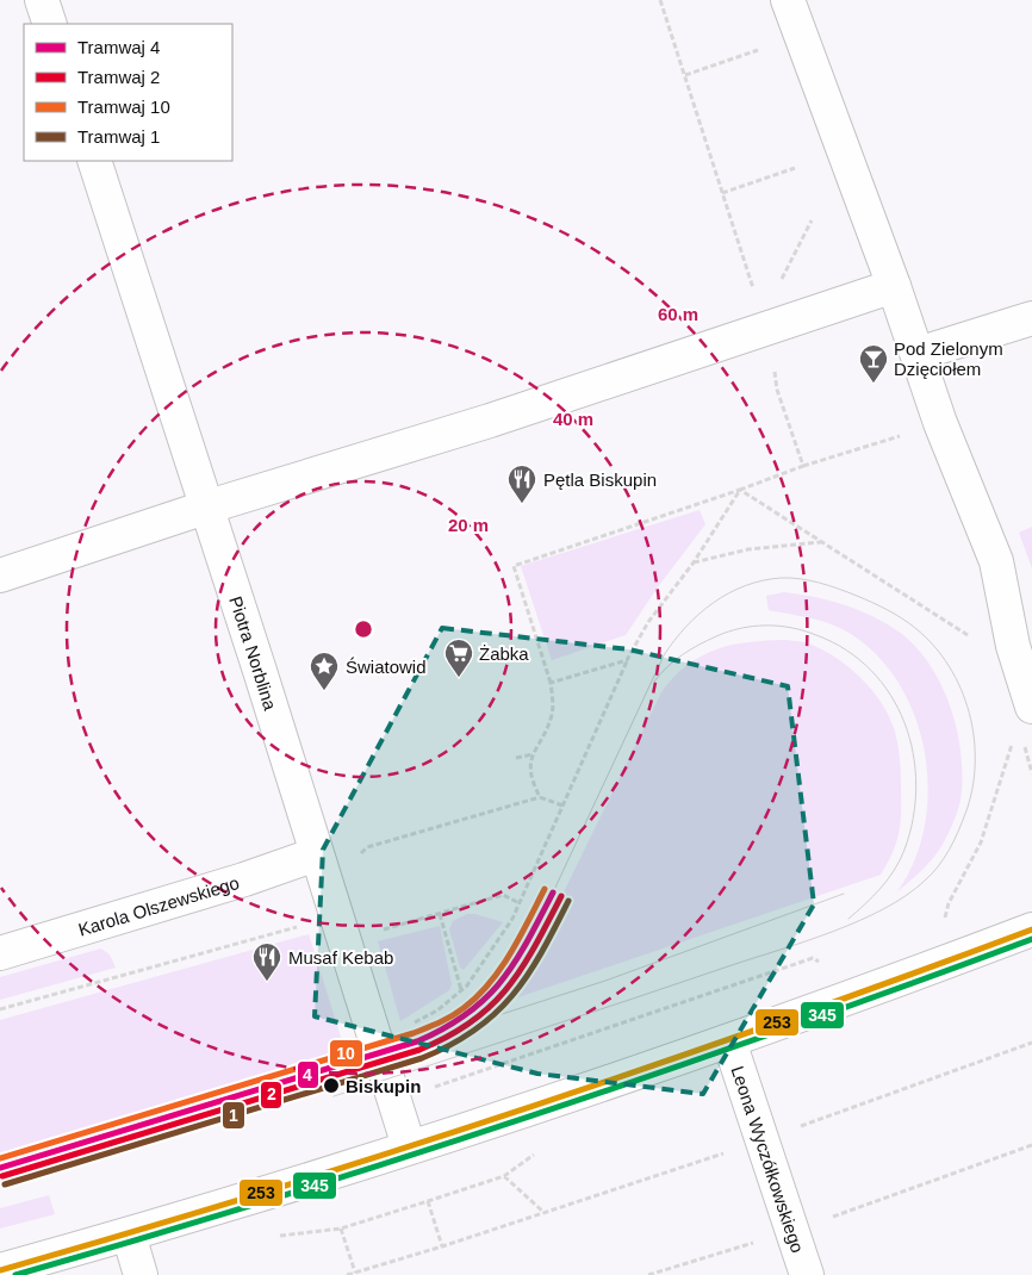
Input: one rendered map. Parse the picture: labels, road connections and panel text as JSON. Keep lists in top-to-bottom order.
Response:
{
  "streets": {
    "street": ["Piotra Norblina", "Karola Olszewskiego", "Leona Wyczółkowskiego"]
  },
  "crossings": [
    ["Piotra Norblina", "Karola Olszewskiego"]
  ],
  "places": {
    "bar": ["Pod Zielonym Dzięciołem"],
    "restaurant": ["Pętla Biskupin", "Musaf Kebab"],
    "supermarket": ["Żabka"],
    "place": ["Światowid"],
    "other": ["Biskupin"]
  },
  "lines": [
    "tram line 10",
    "tram line 4",
    "tram line 2",
    "tram line 1",
    "transit line 253",
    "transit line 345"
  ],
  "legend": [
    "Tramwaj 4",
    "Tramwaj 2",
    "Tramwaj 10",
    "Tramwaj 1"
  ],
  "rings": ["60 m", "40 m", "20 m"]
}
